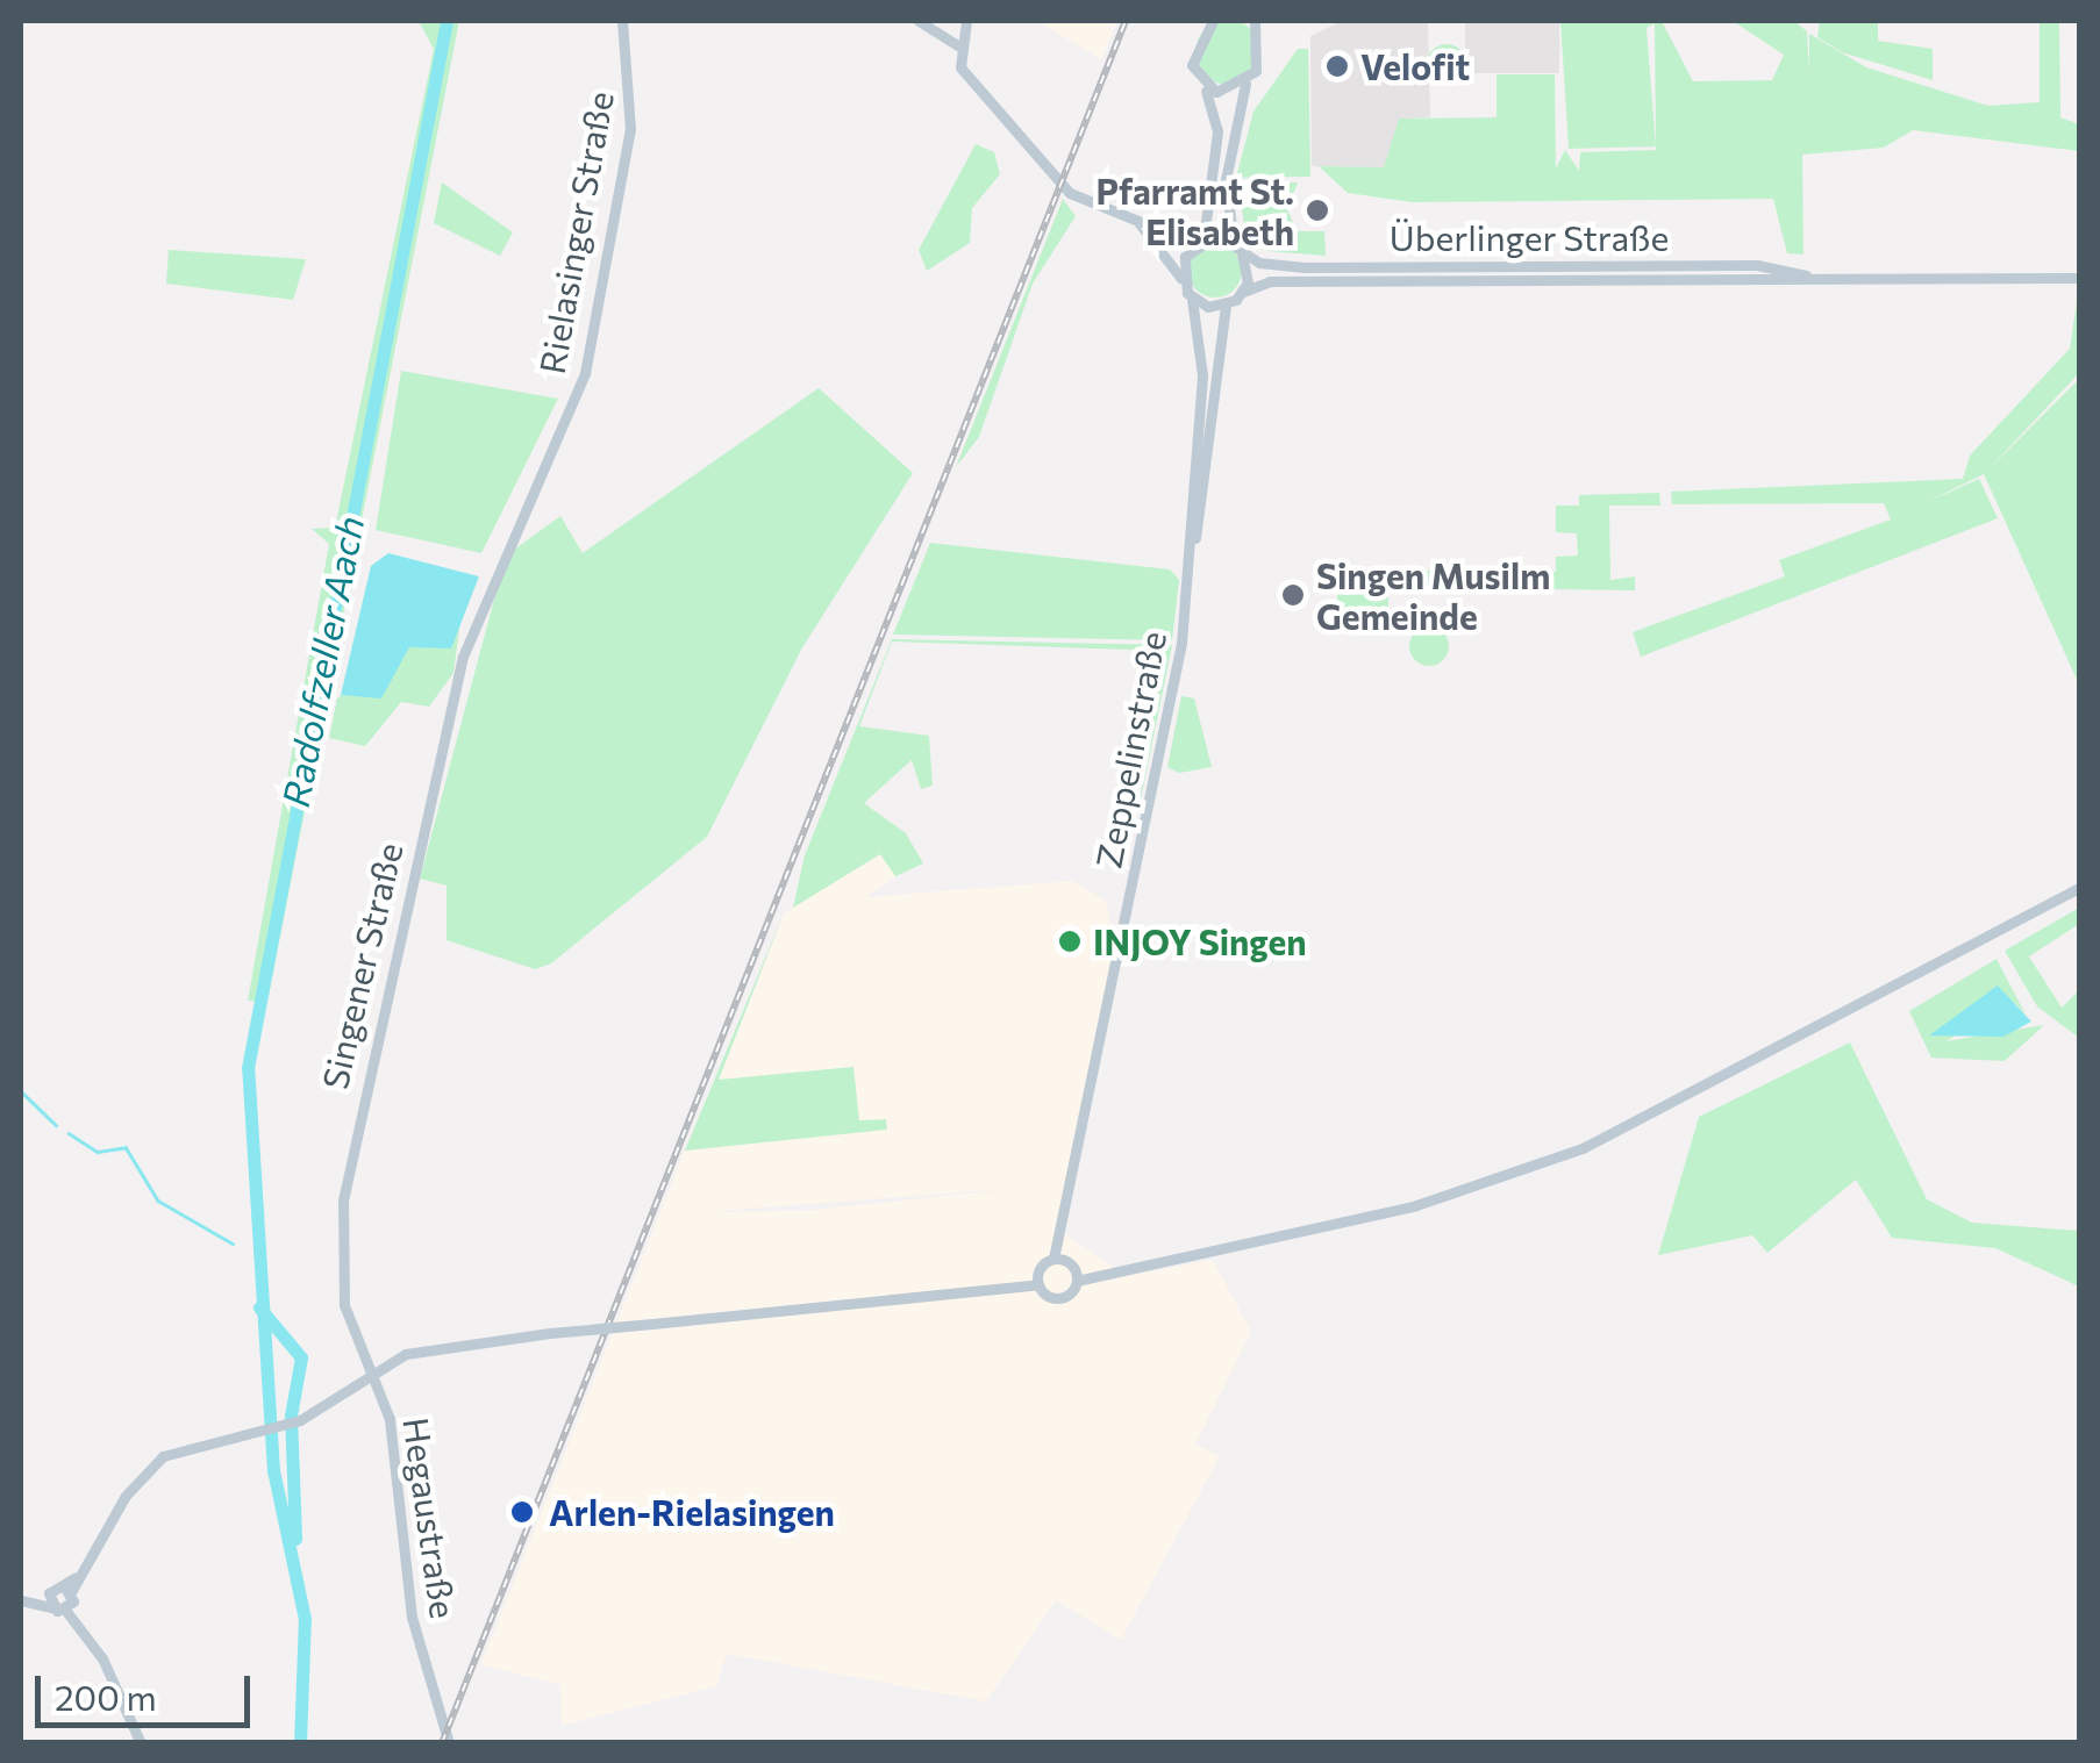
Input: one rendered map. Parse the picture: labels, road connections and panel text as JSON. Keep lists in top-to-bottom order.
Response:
{
  "streets": {
    "main road": [
      "Rielasinger Straße",
      "Überlinger Straße",
      "Zeppelinstraße",
      "Singener Straße",
      "Hegaustraße"
    ]
  },
  "crossings": [
    ["Rielasinger Straße", "Singener Straße"],
    ["Singener Straße", "Hegaustraße"]
  ],
  "water": ["Radolfzeller Aach"],
  "places": [
    "Velofit",
    "Pfarramt St. Elisabeth",
    "Singen Musilm Gemeinde",
    "INJOY Singen",
    "Arlen-Rielasingen"
  ],
  "scale_bar": "200 m"
}
